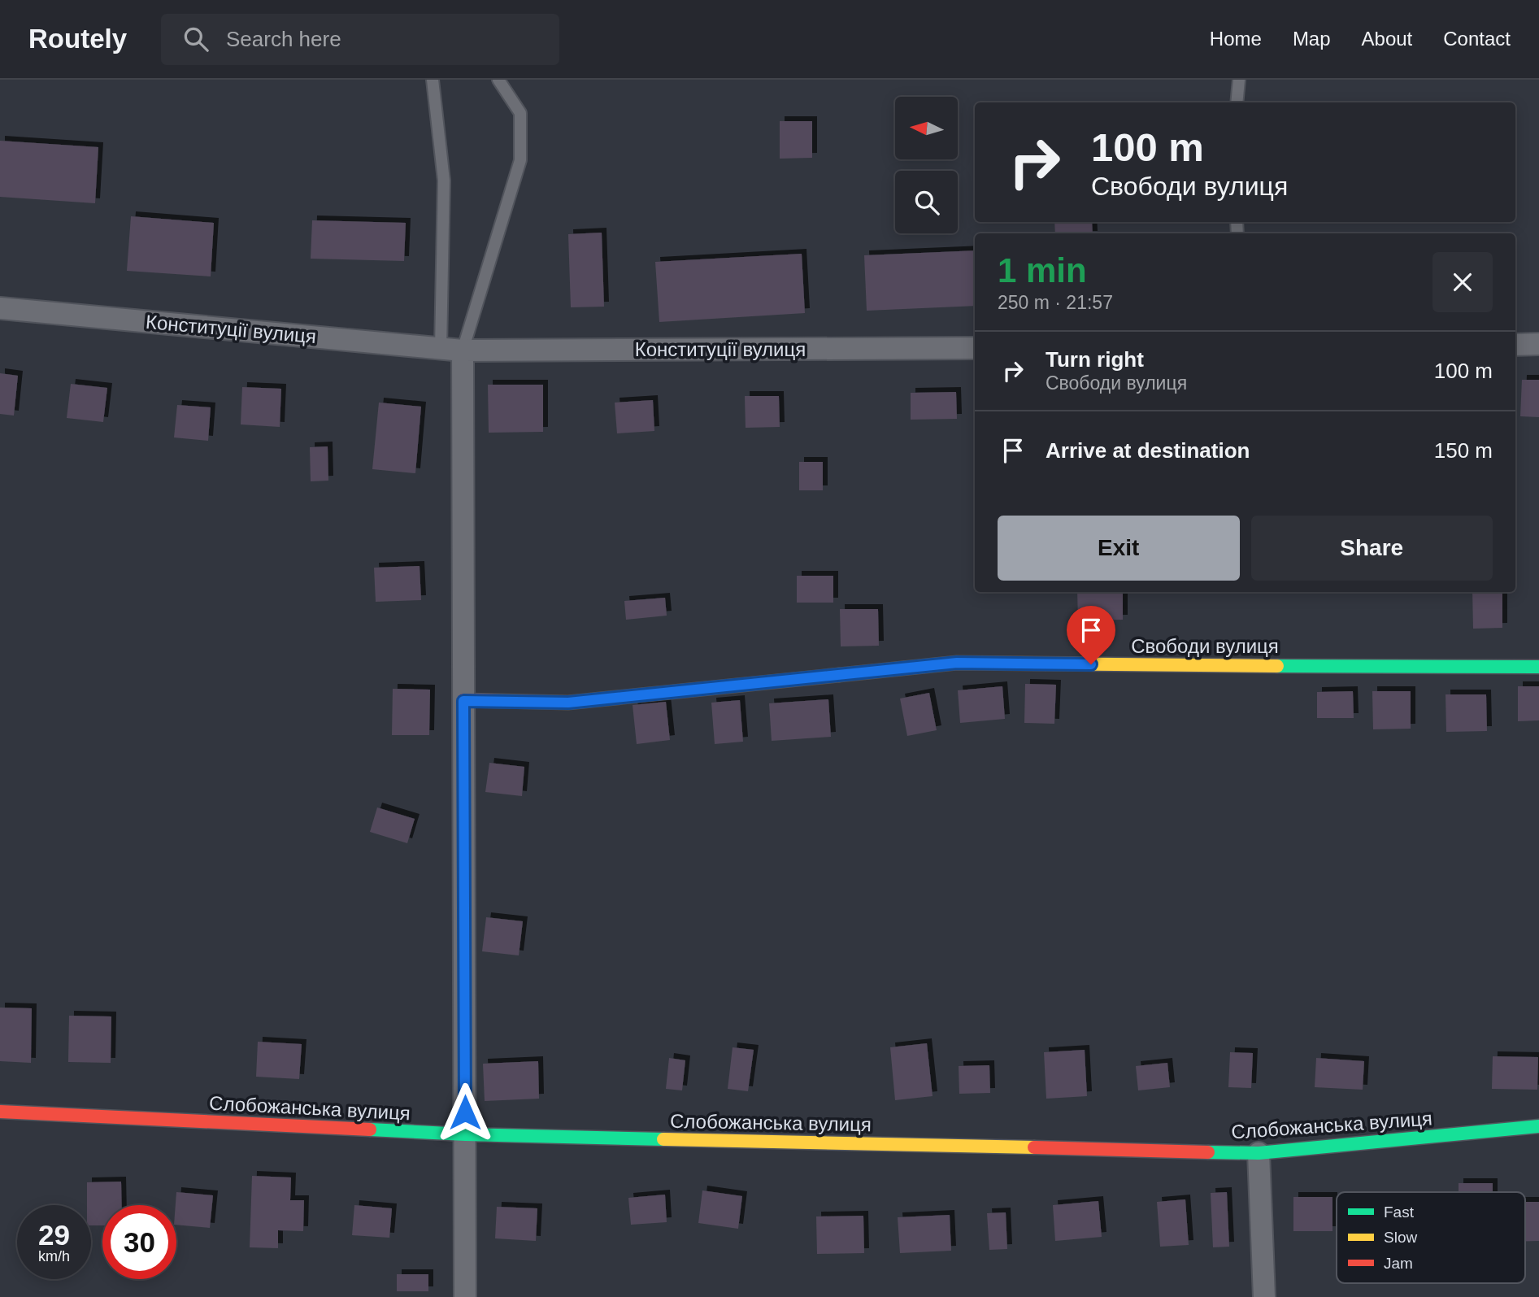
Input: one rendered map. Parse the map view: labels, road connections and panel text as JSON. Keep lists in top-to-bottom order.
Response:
{
  "streets": {
    "street": ["Конституції вулиця", "Свободи вулиця", "Слобожанська вулиця"]
  },
  "legend": ["Fast", "Slow", "Jam"],
  "north": "left",
  "page": {
    "header": "Routely",
    "search": "Search here",
    "nav": [
      "Home",
      "Map",
      "About",
      "Contact"
    ],
    "turn": ["100 m", "Свободи вулиця"],
    "heading": ["1 min", "250 m · 21:57"],
    "list": [
      {
        "name": "Turn right",
        "note": "Свободи вулиця",
        "value": "100 m"
      },
      {
        "name": "Arrive at destination",
        "value": "150 m"
      }
    ],
    "buttons": ["Exit", "Share"],
    "speed": "29 km/h",
    "limit": "30"
  }
}
